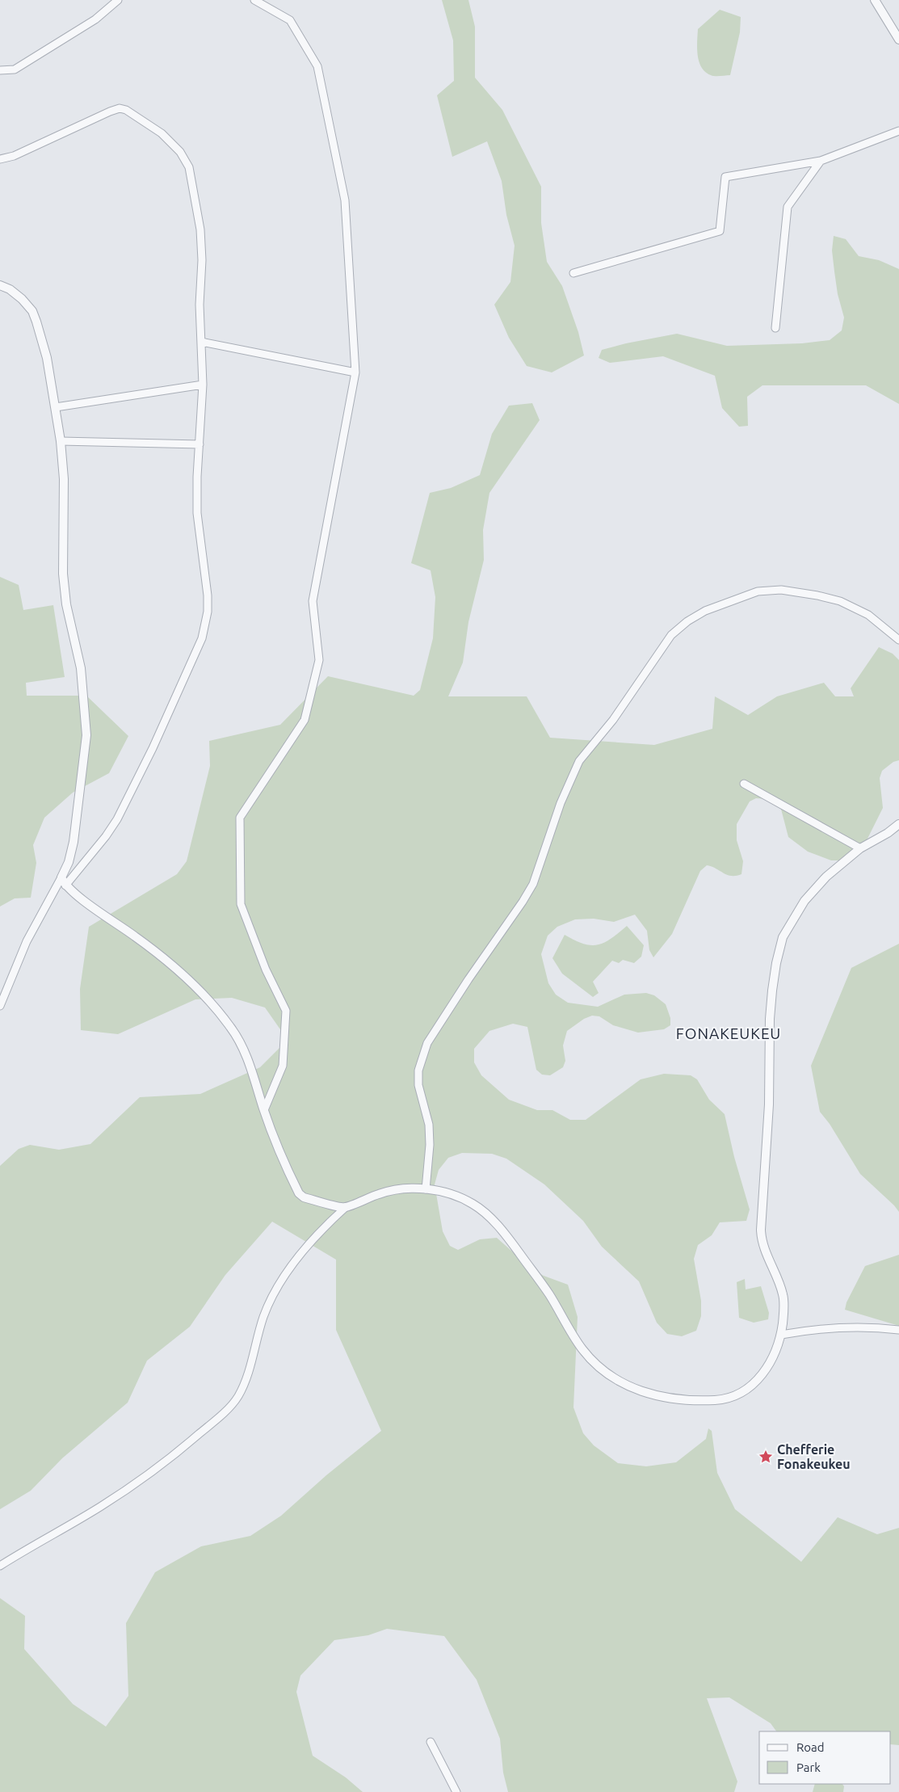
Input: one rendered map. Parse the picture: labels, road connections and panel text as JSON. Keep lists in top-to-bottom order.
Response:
{
  "districts": ["FONAKEUKEU"],
  "places": {
    "place": ["Chefferie Fonakeukeu"]
  },
  "legend": ["Road", "Park"]
}
